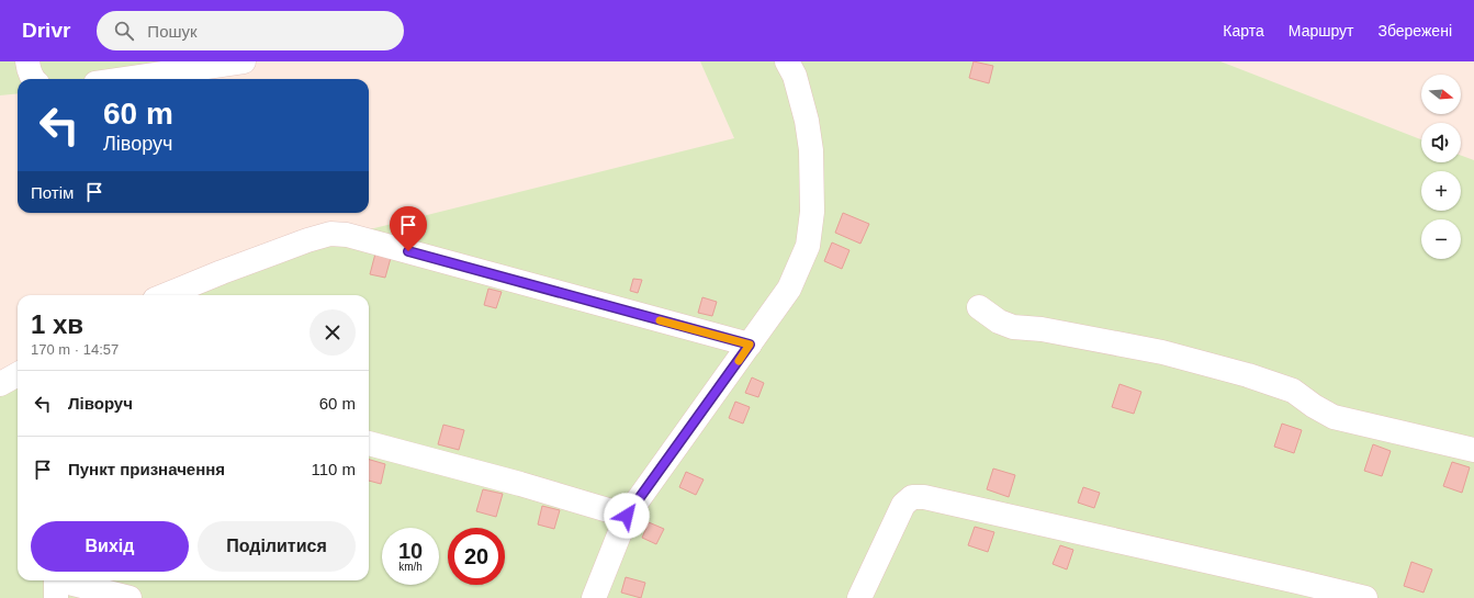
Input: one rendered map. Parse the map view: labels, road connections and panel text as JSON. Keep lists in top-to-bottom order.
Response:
{
  "north": "right",
  "page": {
    "header": "Drivr",
    "search": "Пошук",
    "nav": ["Карта", "Маршрут", "Збережені"],
    "map_buttons": ["+", "−"],
    "turn": ["60 m", "Ліворуч"],
    "then": "Потім",
    "heading": ["1 хв", "170 m · 14:57"],
    "list": [
      {
        "name": "Ліворуч",
        "value": "60 m"
      },
      {
        "name": "Пункт призначення",
        "value": "110 m"
      }
    ],
    "buttons": ["Вихід", "Поділитися"],
    "speed": "10 km/h",
    "limit": "20"
  }
}
